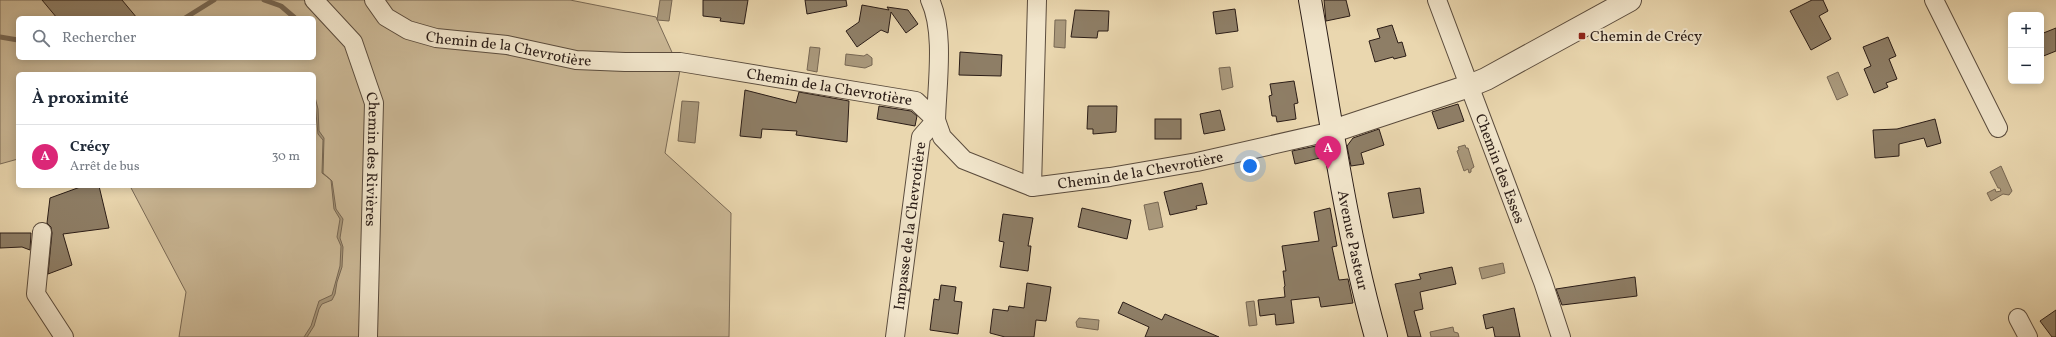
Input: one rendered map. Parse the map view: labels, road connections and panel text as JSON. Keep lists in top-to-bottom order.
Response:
{
  "streets": {
    "main road": ["Avenue Pasteur"],
    "street": [
      "Chemin de la Chevrotière",
      "Chemin des Rivières",
      "Chemin des Esses",
      "Impasse de la Chevrotière"
    ]
  },
  "crossings": [
    ["Chemin de la Chevrotière", "Impasse de la Chevrotière"],
    ["Chemin de la Chevrotière", "Avenue Pasteur"]
  ],
  "places": {
    "transit": ["Chemin de Crécy"]
  },
  "page": {
    "map_buttons": ["+", "−"],
    "search": "Rechercher",
    "heading": "À proximité",
    "list": [
      {
        "mark": "A",
        "name": "Crécy",
        "note": "Arrêt de bus",
        "value": "30 m"
      }
    ],
    "pins": "A"
  }
}
